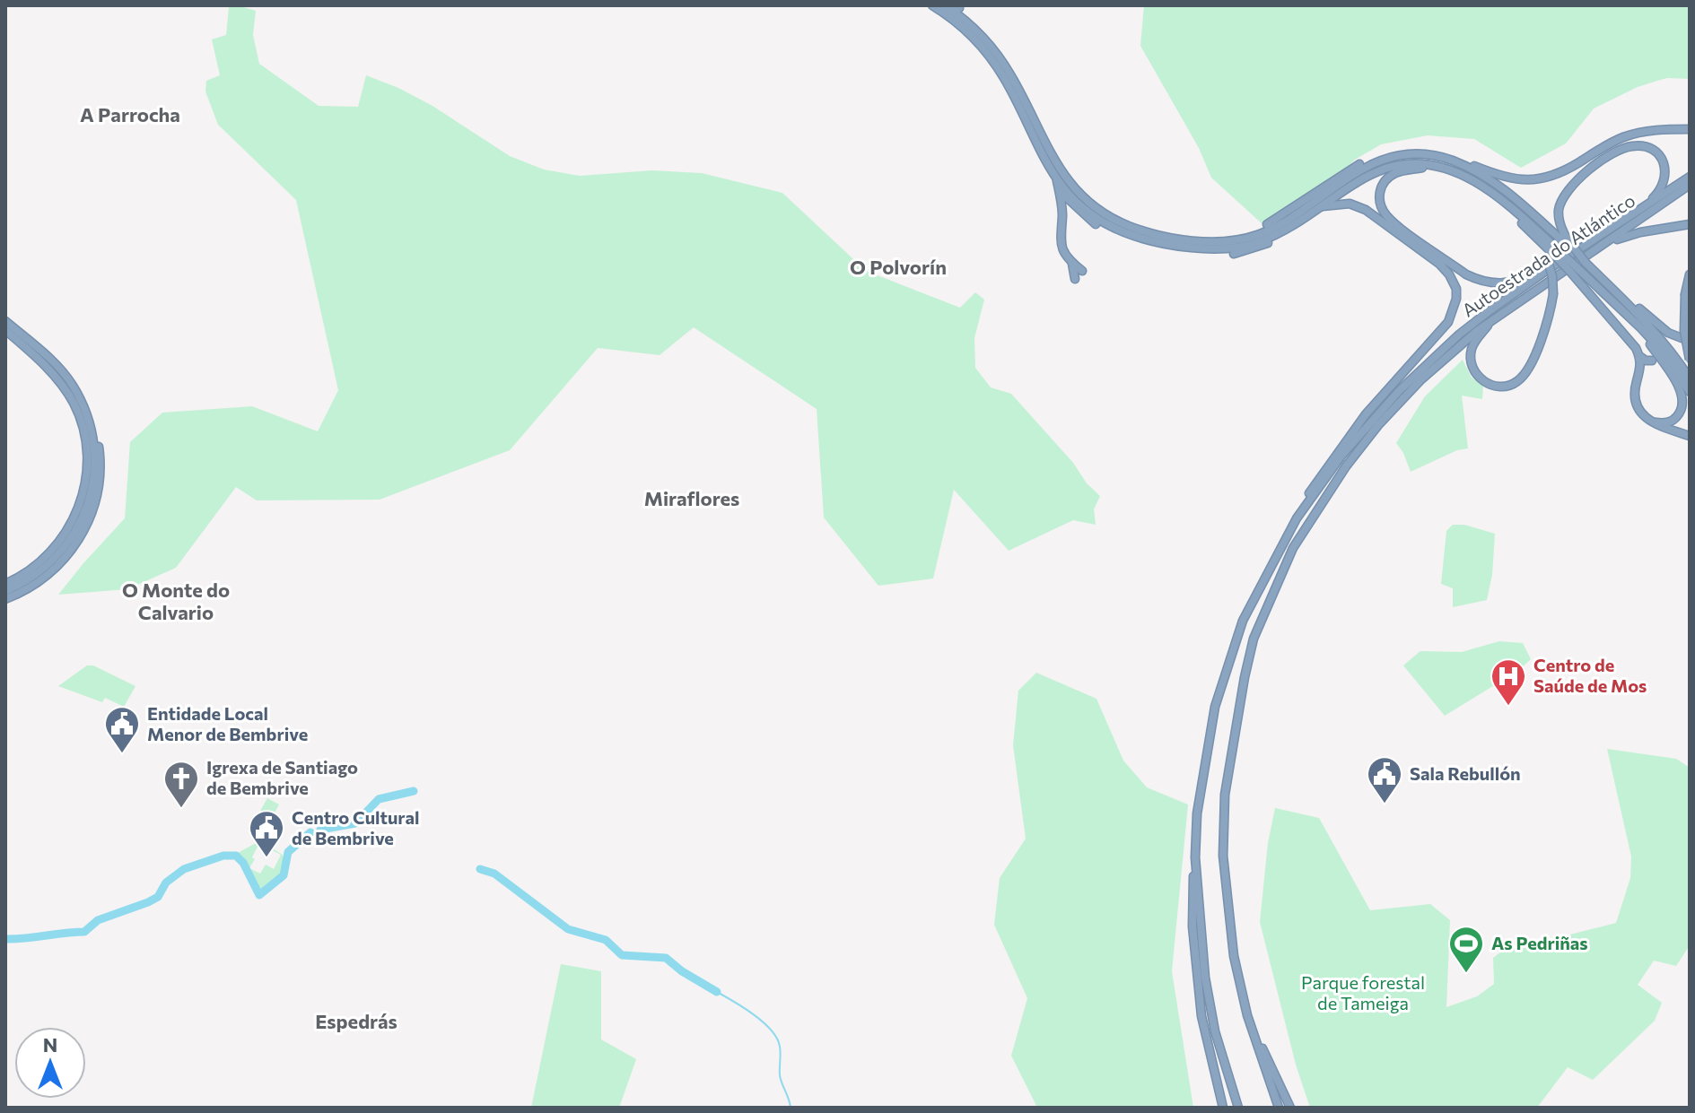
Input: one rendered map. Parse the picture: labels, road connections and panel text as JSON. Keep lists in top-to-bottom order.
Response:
{
  "streets": {
    "highway": ["Autoestrada do Atlántico"]
  },
  "districts": [
    "A Parrocha",
    "O Polvorín",
    "Miraflores",
    "O Monte do Calvario",
    "Espedrás"
  ],
  "parks": ["Parque forestal de Tameiga"],
  "places": {
    "hospital": ["Centro de Saúde de Mos"],
    "public building": ["Entidade Local Menor de Bembrive", "Sala Rebullón", "Centro Cultural de Bembrive"],
    "church": ["Igrexa de Santiago de Bembrive"],
    "sports": ["As Pedriñas"]
  },
  "north": "top"
}
